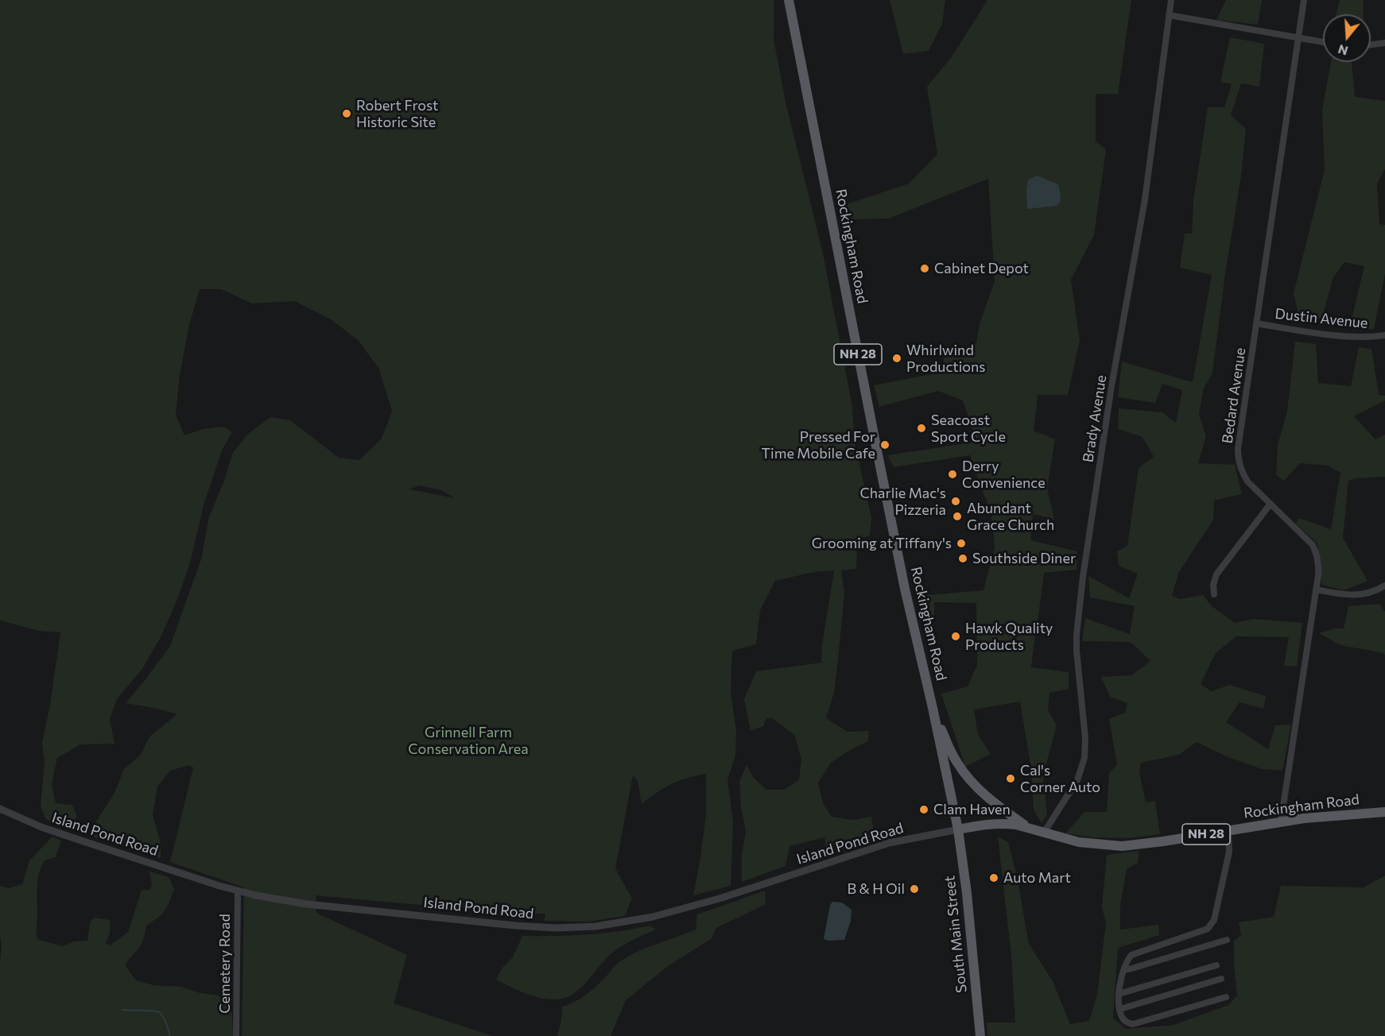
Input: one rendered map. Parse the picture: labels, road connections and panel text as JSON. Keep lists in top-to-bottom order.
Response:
{
  "streets": {
    "main road": ["Rockingham Road", "NH 28", "South Main Street"],
    "street": [
      "Dustin Avenue",
      "Bedard Avenue",
      "Brady Avenue",
      "Island Pond Road",
      "Cemetery Road"
    ]
  },
  "crossings": [
    ["Rockingham Road", "NH 28"],
    ["Rockingham Road", "Bedard Avenue"],
    ["Rockingham Road", "Brady Avenue"],
    ["Rockingham Road", "Island Pond Road"],
    ["Rockingham Road", "South Main Street"],
    ["Dustin Avenue", "Bedard Avenue"],
    ["Island Pond Road", "South Main Street"],
    ["Island Pond Road", "Cemetery Road"]
  ],
  "parks": ["Grinnell Farm Conservation Area"],
  "places": [
    "Robert Frost Historic Site",
    "Cabinet Depot",
    "Whirlwind Productions",
    "Seacoast Sport Cycle",
    "Pressed For Time Mobile Cafe",
    "Derry Convenience",
    "Charlie Mac's Pizzeria",
    "Abundant Grace Church",
    "Grooming at Tiffany's",
    "Southside Diner",
    "Hawk Quality Products",
    "Cal's Corner Auto",
    "Clam Haven",
    "Auto Mart",
    "B & H Oil"
  ],
  "north": "bottom"
}
